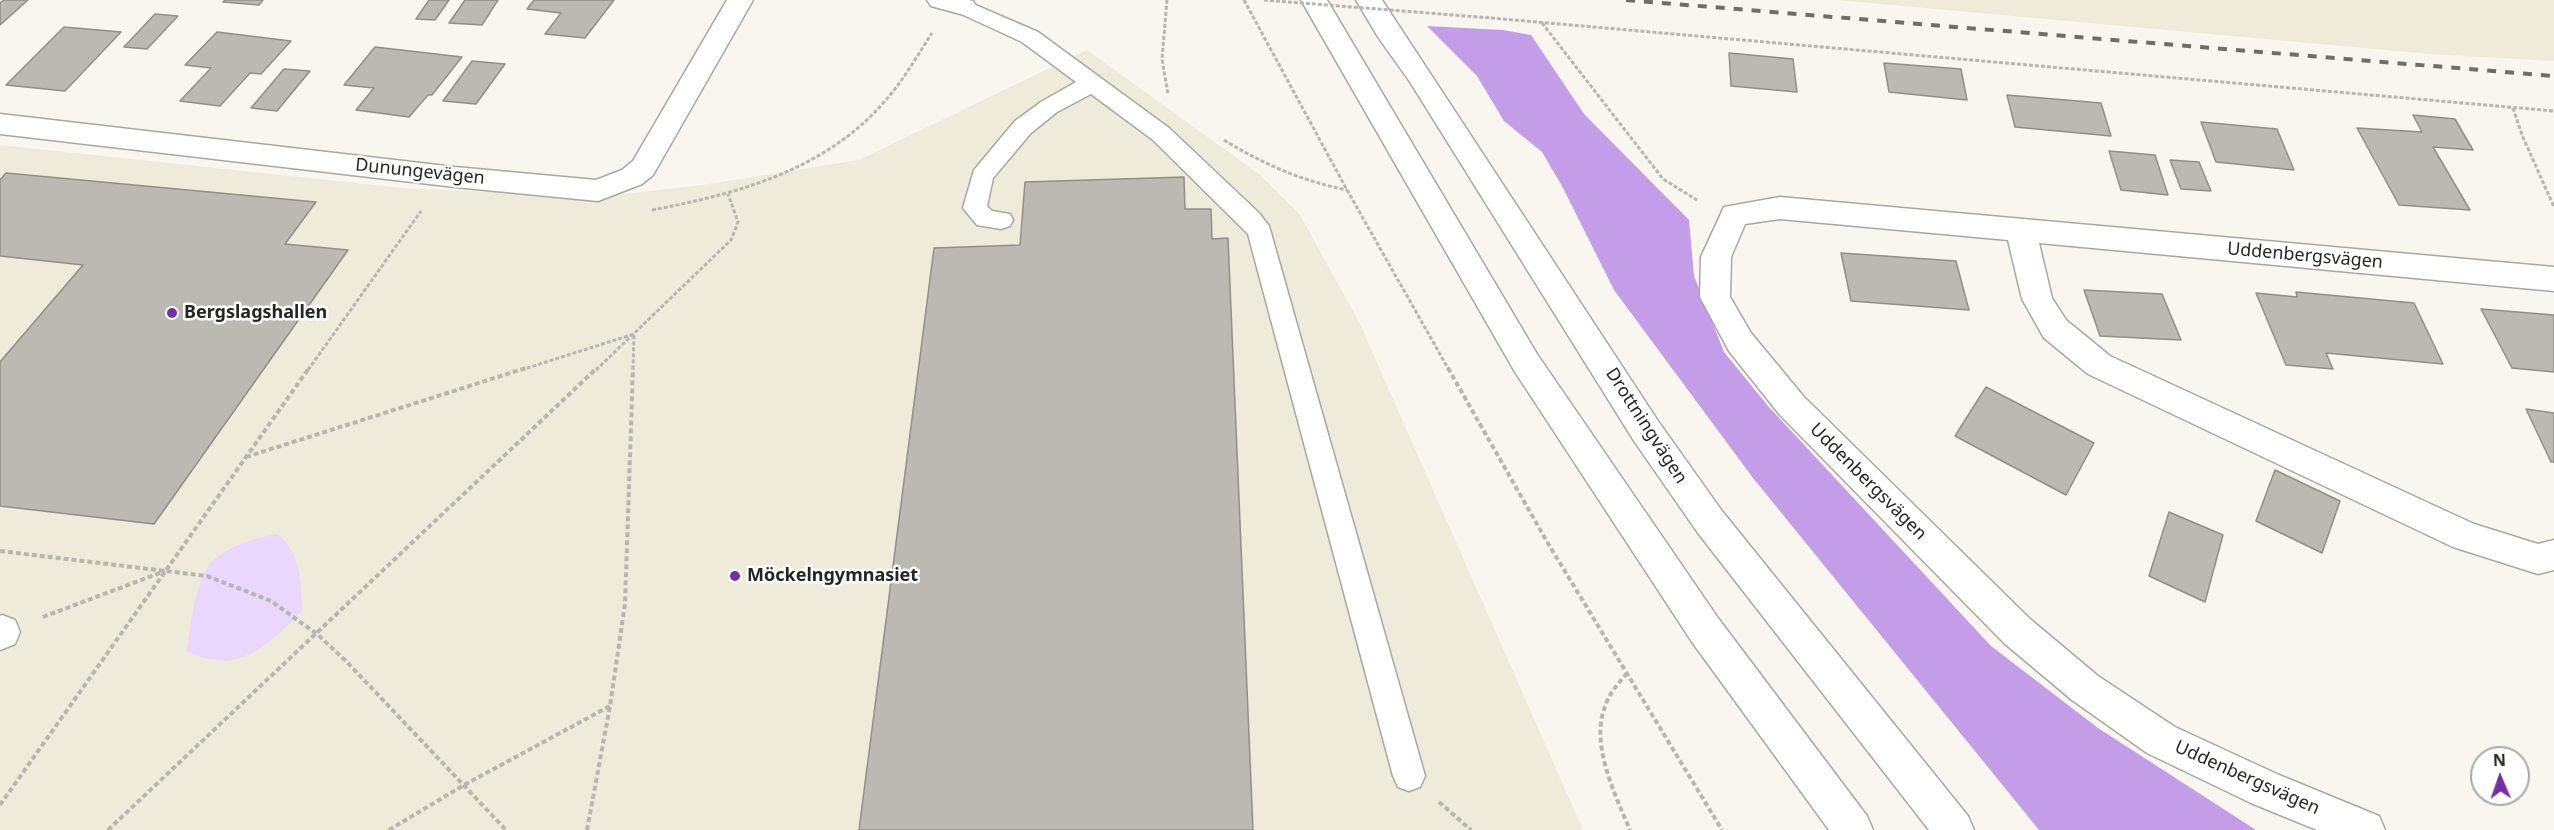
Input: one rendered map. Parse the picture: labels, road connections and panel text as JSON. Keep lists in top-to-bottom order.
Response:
{
  "streets": {
    "street": ["Dunungevägen", "Uddenbergsvägen", "Drottningvägen"]
  },
  "places": ["Bergslagshallen", "Möckelngymnasiet"],
  "north": "top"
}
